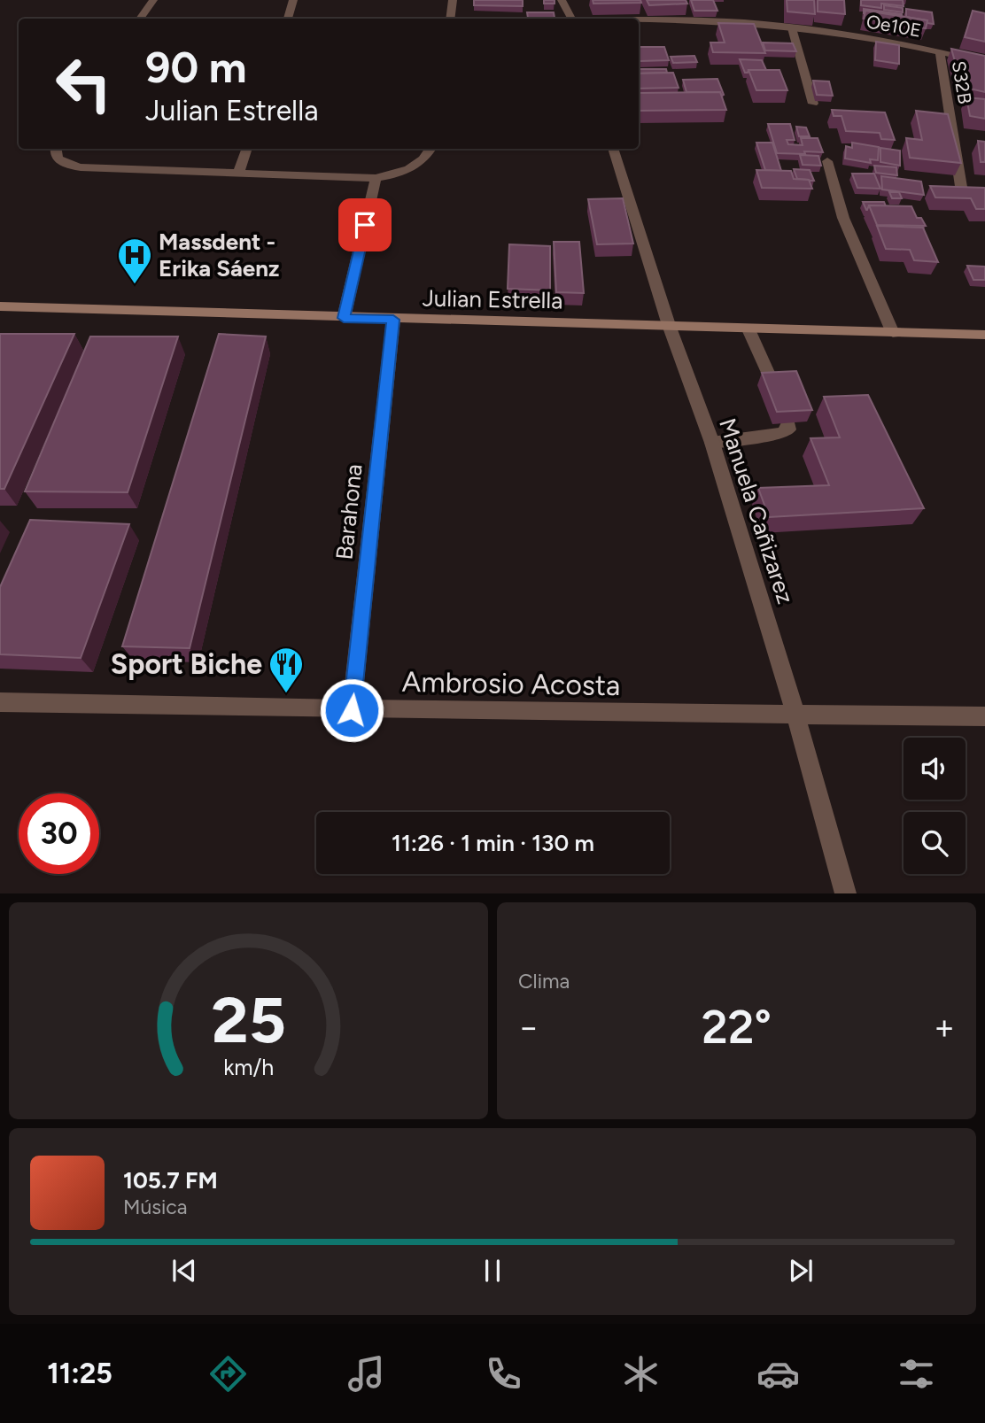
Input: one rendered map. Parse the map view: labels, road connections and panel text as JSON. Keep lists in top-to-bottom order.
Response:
{
  "streets": {
    "street": [
      "Oe10E",
      "S32B",
      "Julian Estrella",
      "Manuela Cañizarez",
      "Barahona",
      "Ambrosio Acosta"
    ]
  },
  "crossings": [
    ["Oe10E", "S32B"],
    ["Julian Estrella", "Manuela Cañizarez"],
    ["Julian Estrella", "Barahona"],
    ["Manuela Cañizarez", "Ambrosio Acosta"],
    ["Barahona", "Ambrosio Acosta"]
  ],
  "places": {
    "hospital": ["Massdent - Erika Sáenz"],
    "restaurant": ["Sport Biche"]
  },
  "page": {
    "turn": ["90 m", "Julian Estrella"],
    "limit": "30",
    "trip": "11:26 · 1 min · 130 m",
    "tile": "Clima",
    "heat": ["−", "22°", "+"],
    "song": ["105.7 FM", "Música"],
    "tabs": "11:25",
    "gauge": ["25", "km/h"]
  }
}
